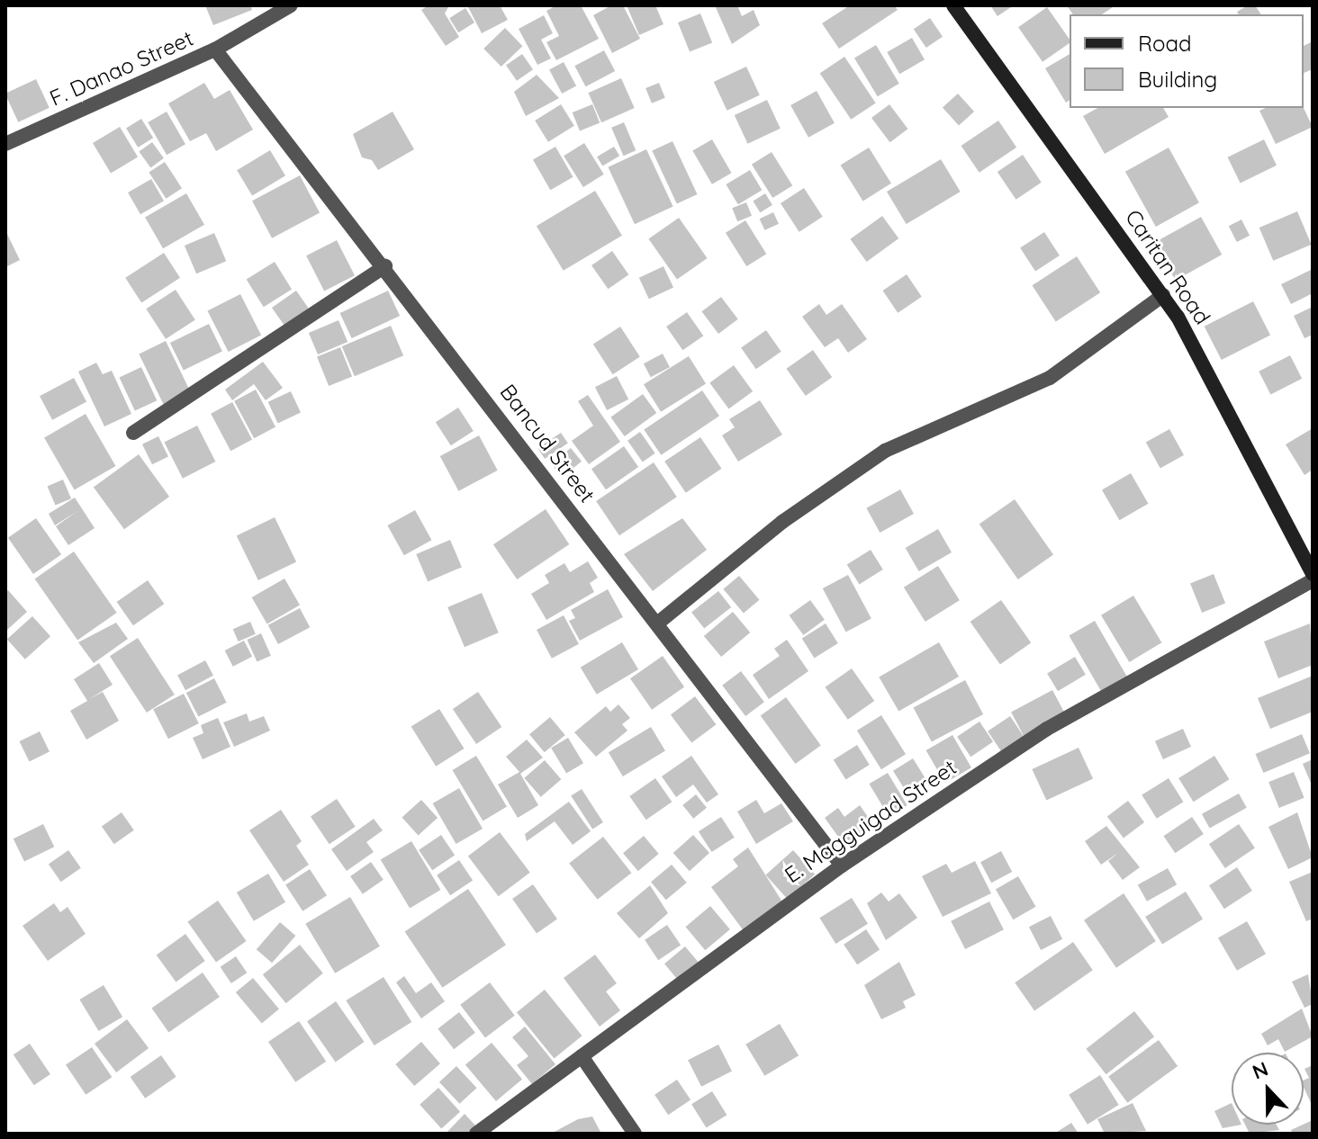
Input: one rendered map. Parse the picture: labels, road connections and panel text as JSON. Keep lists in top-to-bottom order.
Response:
{
  "streets": {
    "main road": ["Caritan Road"],
    "street": ["F. Danao Street", "Bancud Street", "E. Magguigad Street"]
  },
  "crossings": [
    ["F. Danao Street", "Bancud Street"],
    ["Bancud Street", "E. Magguigad Street"]
  ],
  "legend": ["Road", "Building"],
  "north": "top"
}
